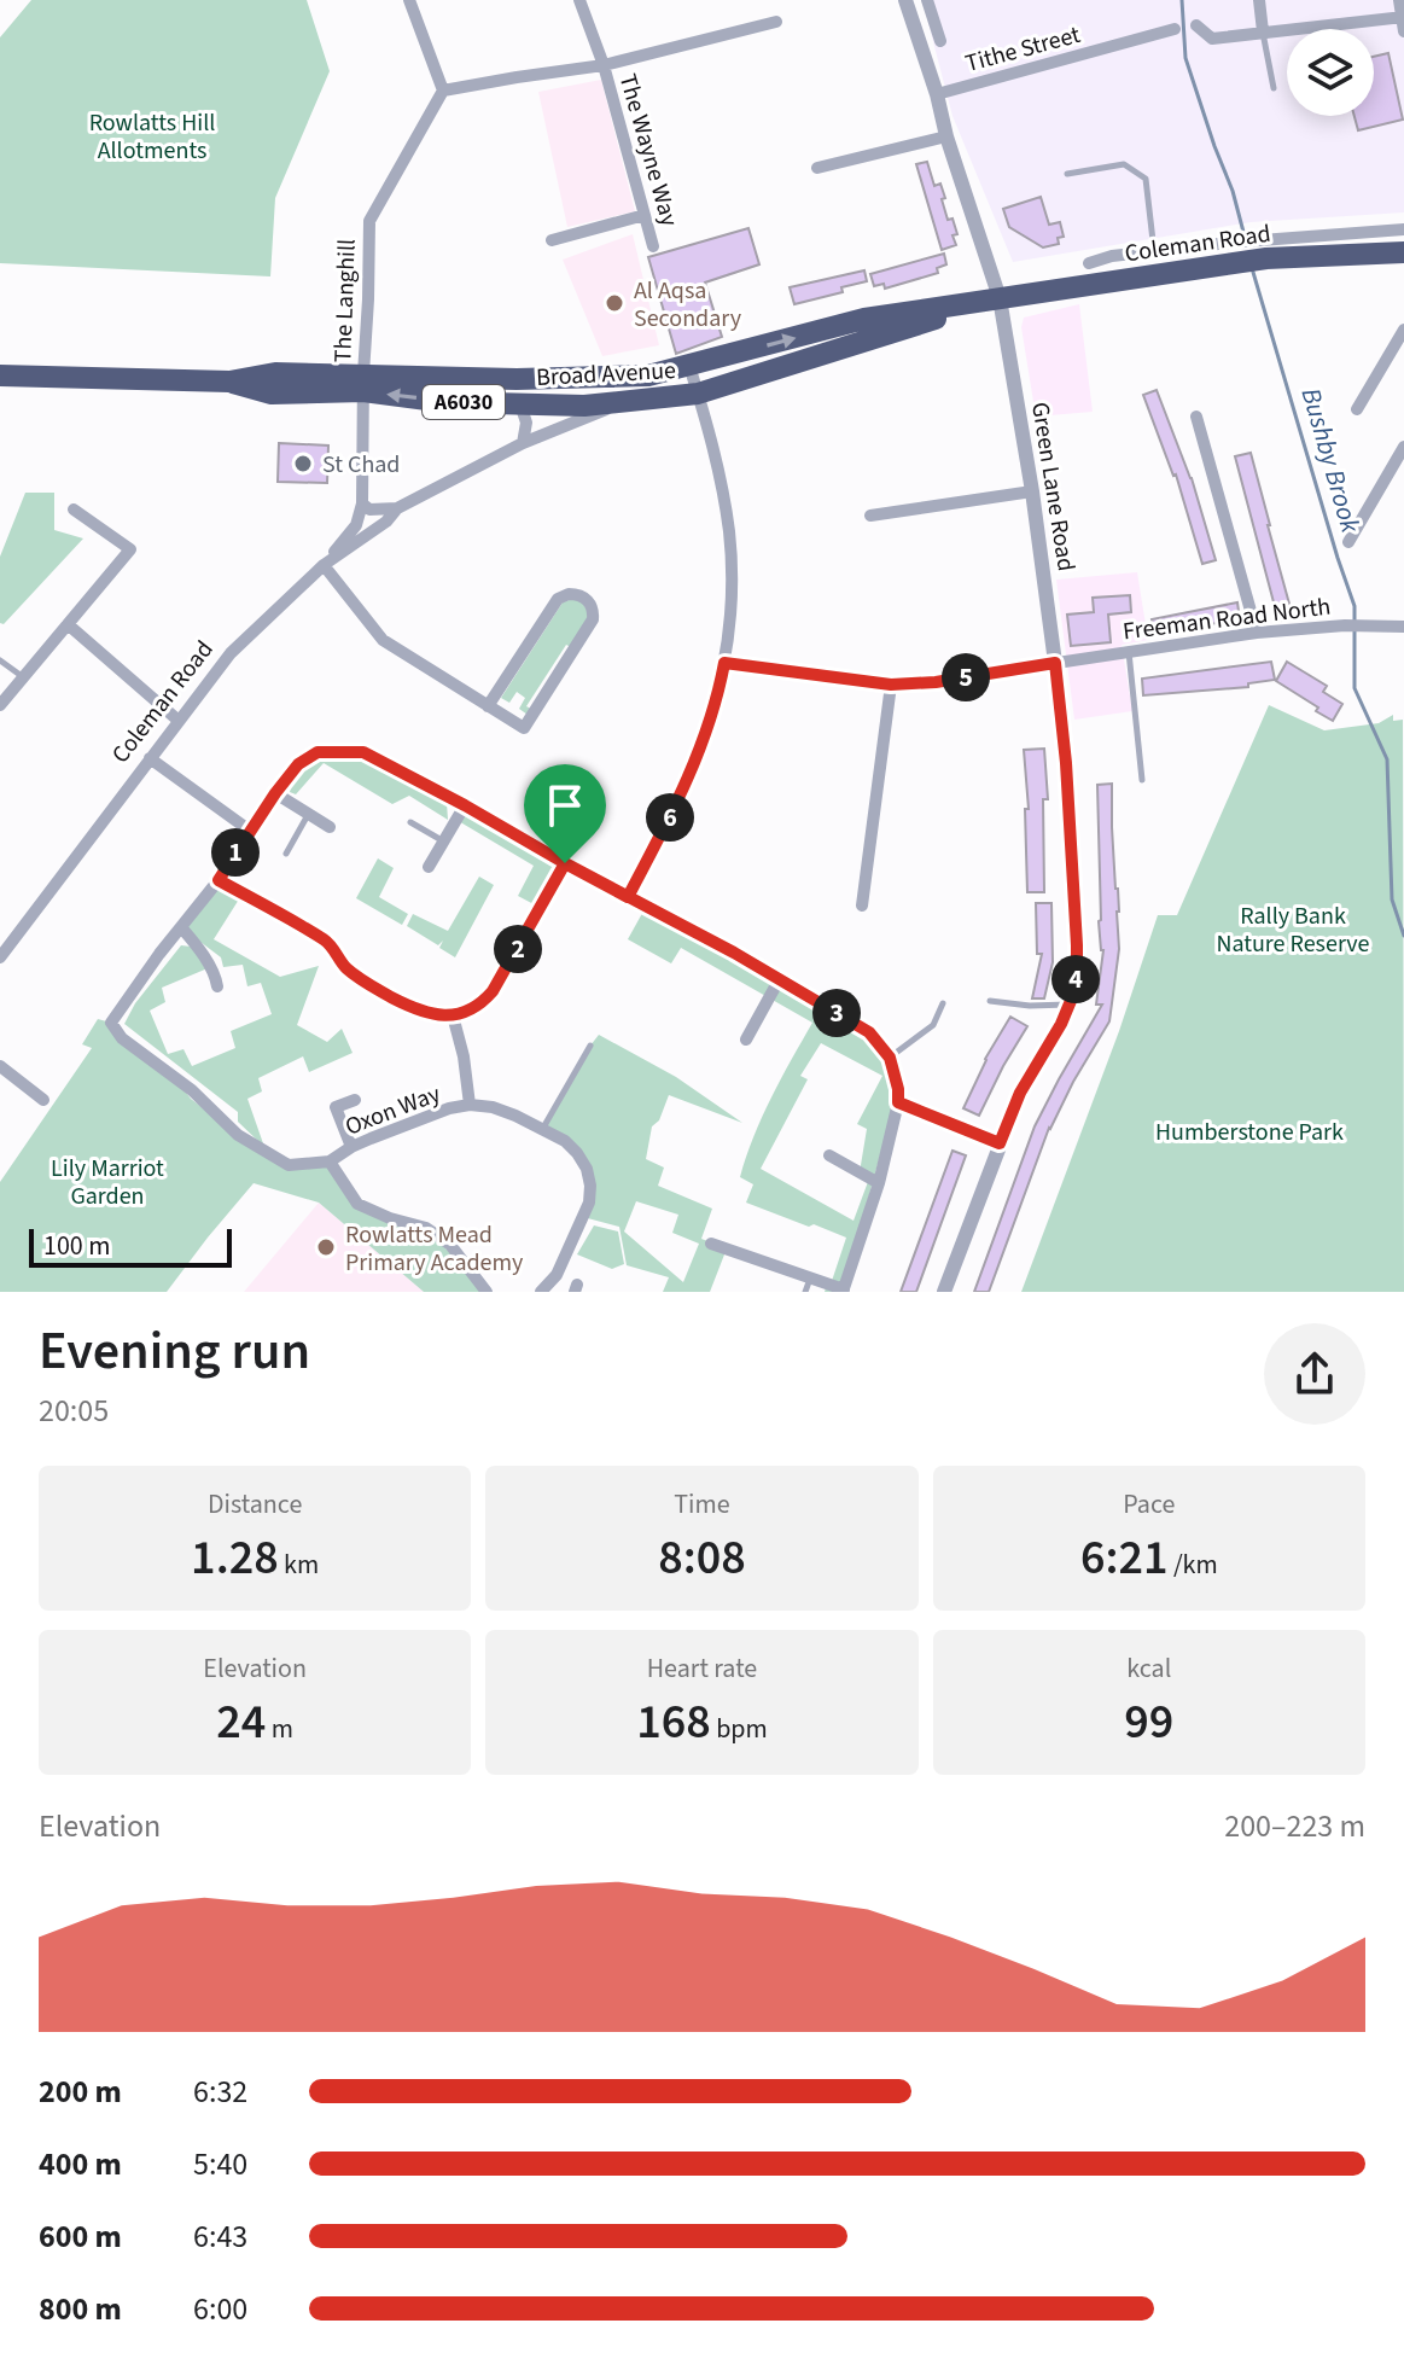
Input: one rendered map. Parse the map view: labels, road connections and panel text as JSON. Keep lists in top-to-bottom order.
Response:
{
  "streets": {
    "highway": ["Coleman Road", "Broad Avenue", "A6030"],
    "street": [
      "Tithe Street",
      "The Wayne Way",
      "The Langhill",
      "Green Lane Road",
      "Freeman Road North",
      "Oxon Way"
    ]
  },
  "crossings": [
    ["Tithe Street", "Green Lane Road"],
    ["Coleman Road", "The Langhill"],
    ["Coleman Road", "Broad Avenue"],
    ["Coleman Road", "Green Lane Road"],
    ["The Langhill", "Broad Avenue"],
    ["Green Lane Road", "Freeman Road North"]
  ],
  "water": ["Bushby Brook"],
  "parks": [
    "Rowlatts Hill Allotments",
    "Rally Bank Nature Reserve",
    "Humberstone Park",
    "Lily Marriot Garden"
  ],
  "places": ["Al Aqsa Secondary", "St Chad", "Rowlatts Mead Primary Academy"],
  "scale_bar": "100 m",
  "page": {
    "pins": [
      "5",
      "6",
      "1",
      "2",
      "4",
      "3"
    ],
    "scale": "100 m",
    "heading": ["Evening run", "20:05"],
    "stats": [
      ["Distance", "1.28 km"],
      ["Time", "8:08"],
      ["Pace", "6:21 /km"],
      ["Elevation", "24 m"],
      ["Heart rate", "168 bpm"],
      ["kcal", "99"]
    ],
    "chart": ["Elevation", "200–223 m"],
    "list": [
      {
        "name": "200 m",
        "note": "6:32"
      },
      {
        "name": "400 m",
        "note": "5:40"
      },
      {
        "name": "600 m",
        "note": "6:43"
      },
      {
        "name": "800 m",
        "note": "6:00"
      }
    ]
  }
}
